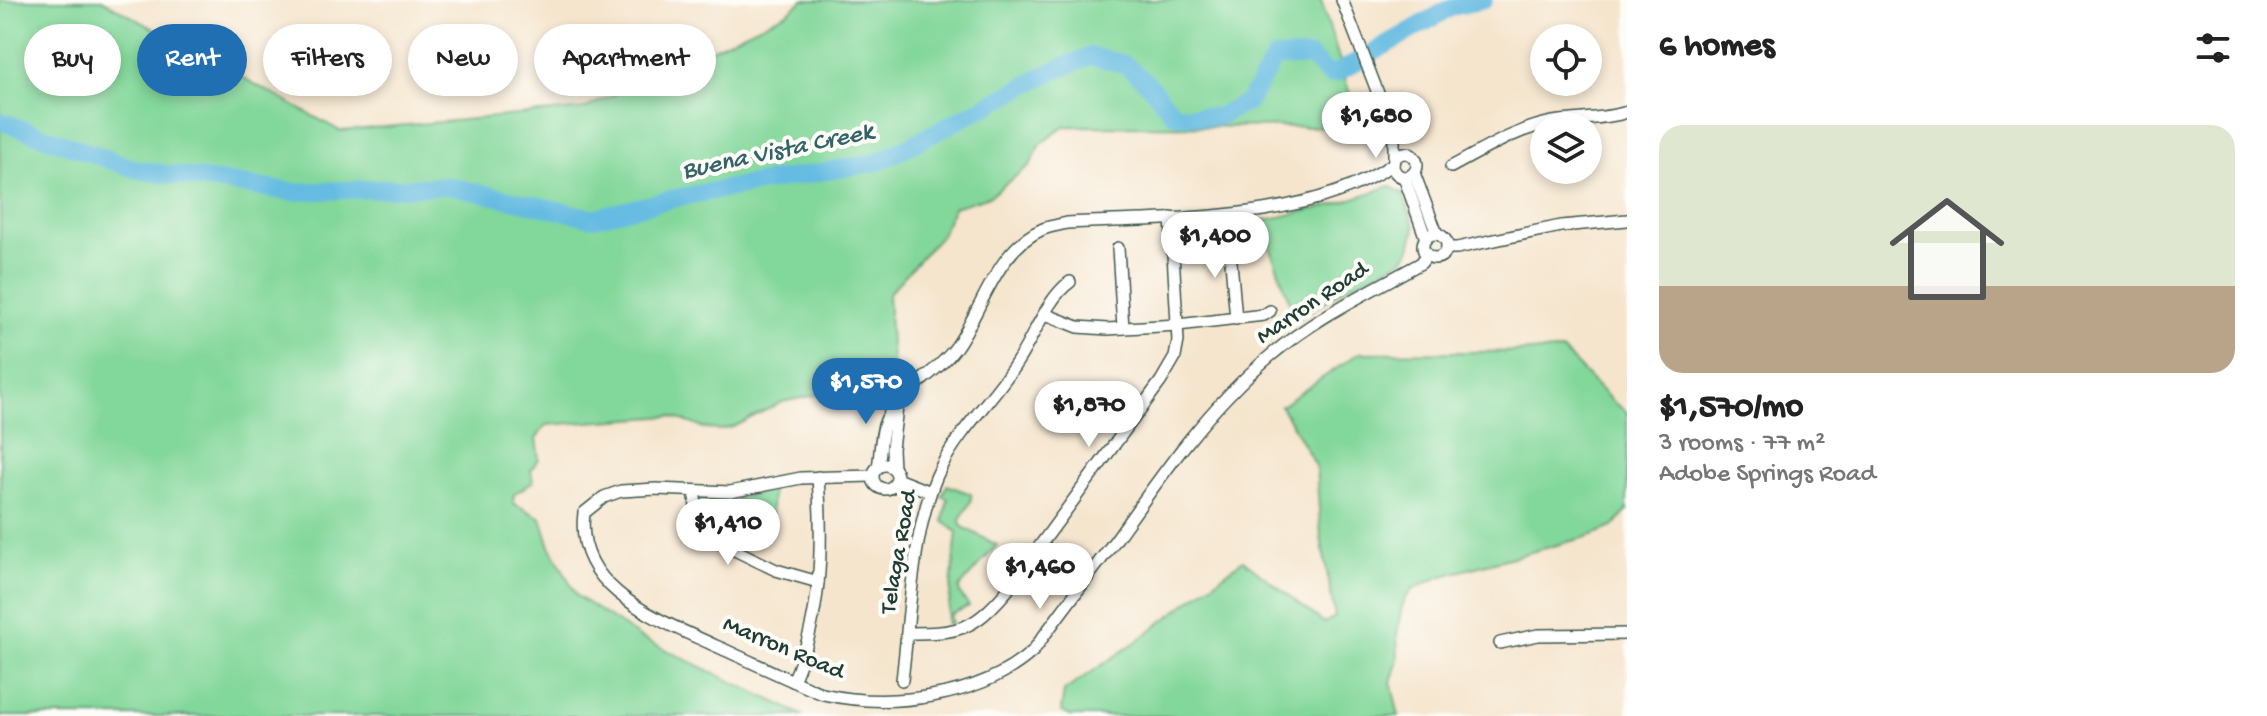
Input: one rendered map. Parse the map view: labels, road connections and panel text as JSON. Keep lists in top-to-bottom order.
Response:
{
  "streets": {
    "street": ["Marron Road", "Telaga Road"]
  },
  "water": ["Buena Vista Creek"],
  "page": {
    "heading": "6 homes",
    "chip": [
      "Buy",
      "Rent",
      "Filters",
      "New",
      "Apartment"
    ],
    "price": [
      "$1,680",
      "$1,400",
      "$1,570",
      "$1,870",
      "$1,410",
      "$1,460"
    ],
    "list": [
      {
        "name": "$1,570/mo",
        "note": "3 rooms · 77 m² · Adobe Springs Road"
      }
    ]
  }
}
